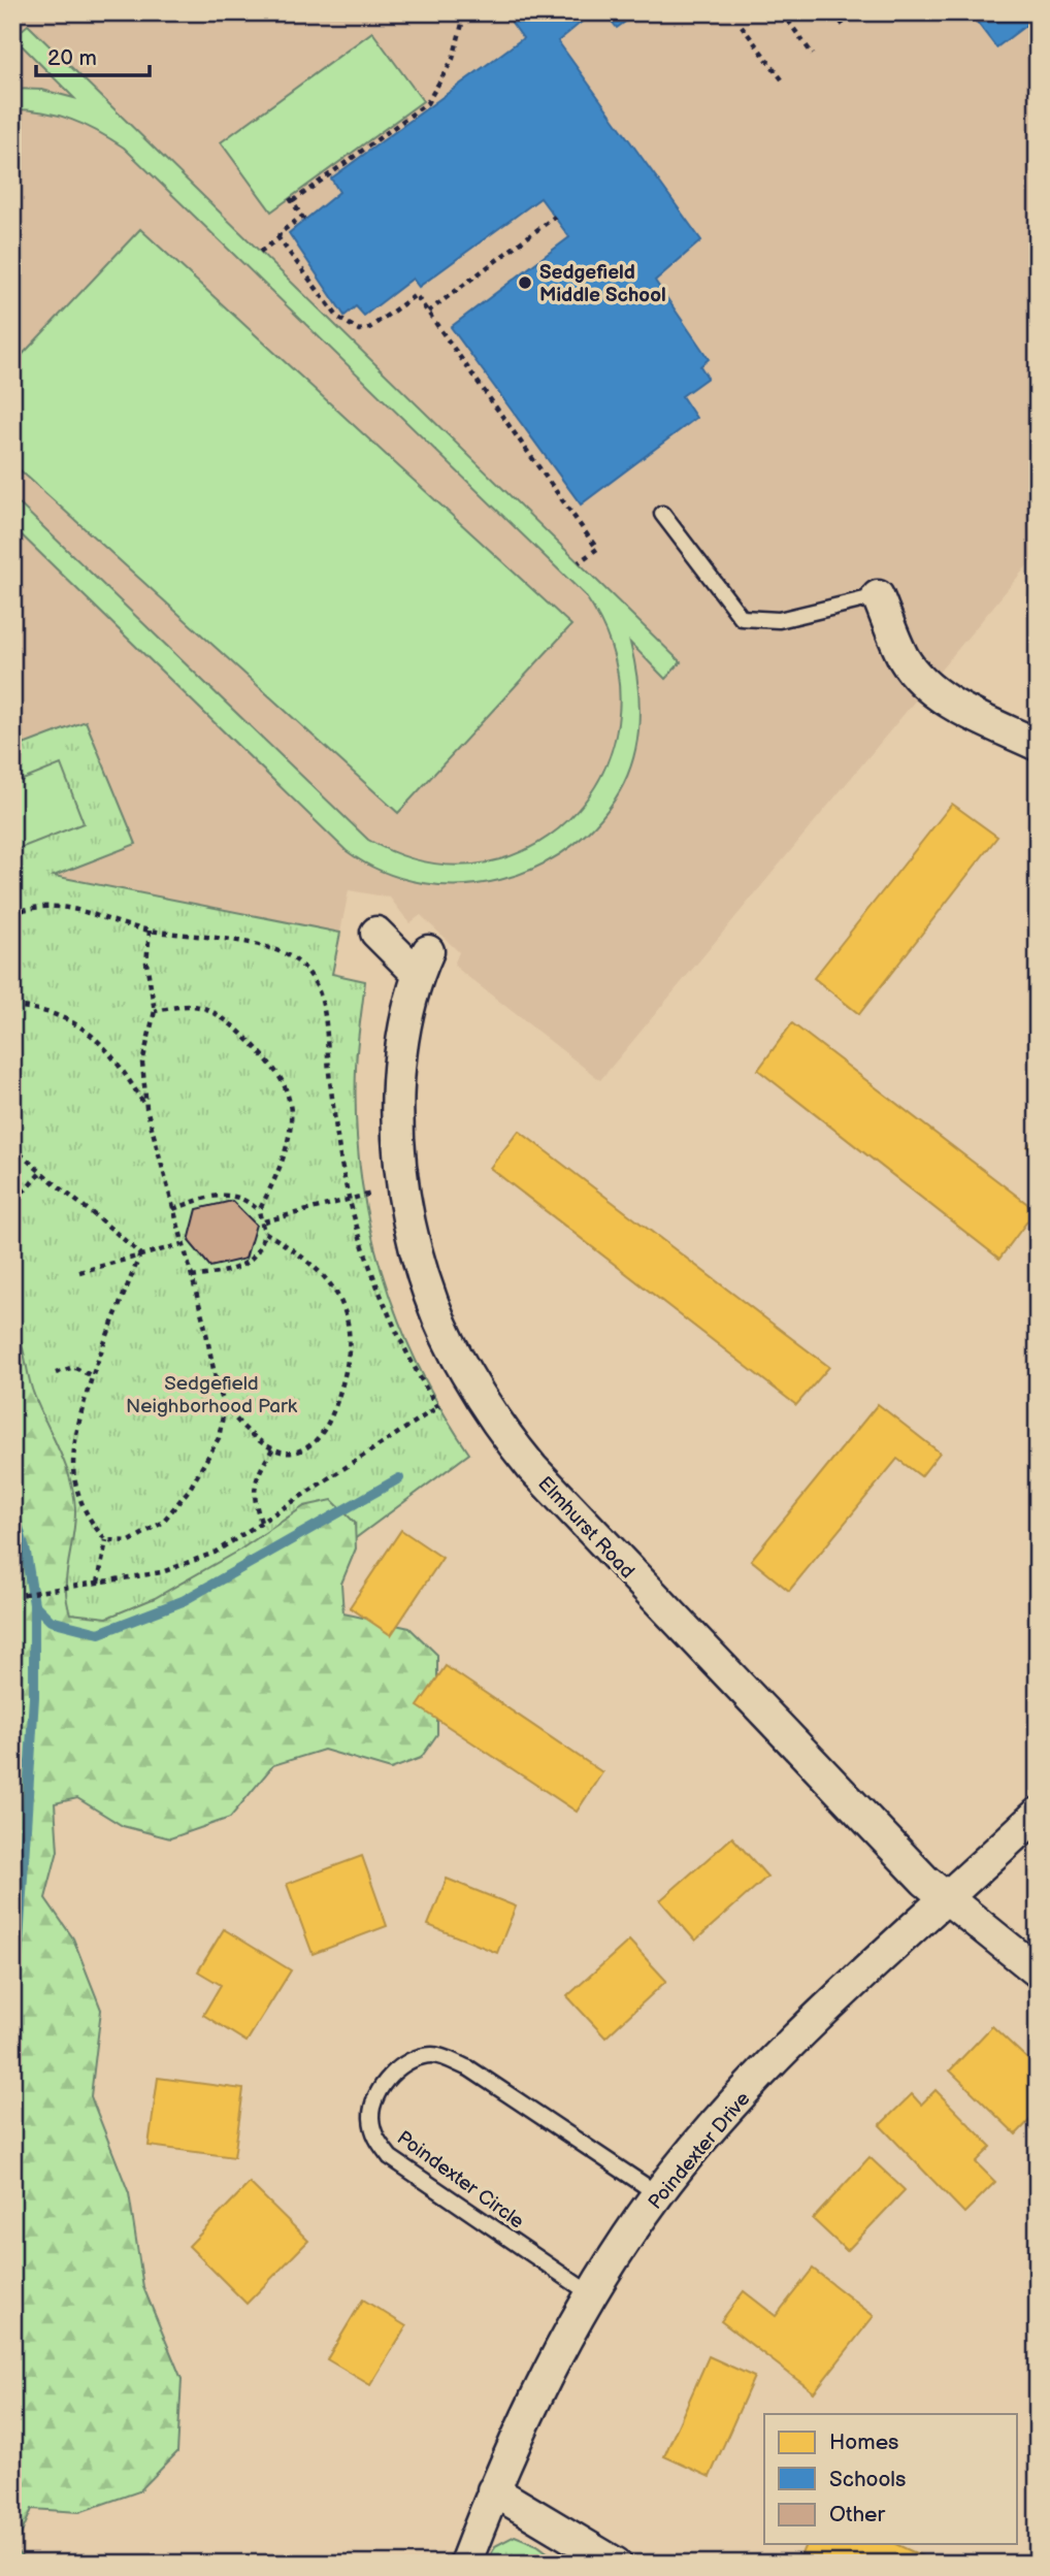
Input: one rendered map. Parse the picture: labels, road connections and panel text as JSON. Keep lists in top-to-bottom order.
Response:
{
  "streets": {
    "street": ["Elmhurst Road", "Poindexter Drive"],
    "lane": ["Poindexter Circle"]
  },
  "crossings": [
    ["Elmhurst Road", "Poindexter Drive"],
    ["Poindexter Drive", "Poindexter Circle"]
  ],
  "parks": ["Sedgefield Neighborhood Park"],
  "places": ["Sedgefield Middle School"],
  "legend": ["Homes", "Schools", "Other"],
  "scale_bar": "20 m"
}
